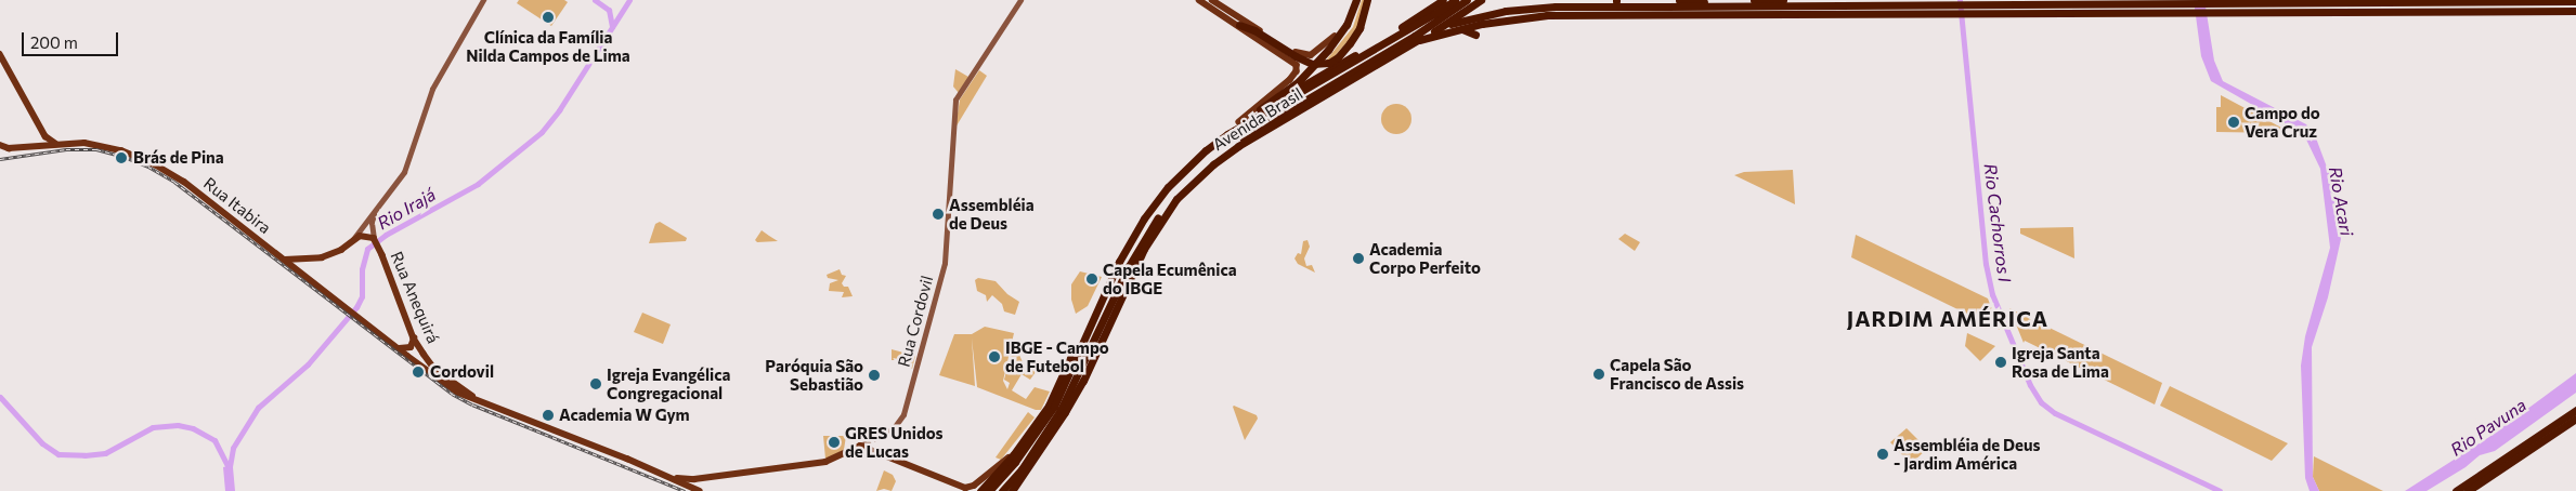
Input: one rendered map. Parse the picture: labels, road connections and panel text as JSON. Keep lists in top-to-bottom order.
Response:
{
  "streets": {
    "highway": ["Avenida Brasil"],
    "main road": ["Rua Itabira", "Rua Anequirá", "Rua Cordovil"]
  },
  "crossings": [
    ["Rua Itabira", "Rua Anequirá"]
  ],
  "districts": ["JARDIM AMÉRICA"],
  "water": [
    "Rio Acari",
    "Rio Irajá",
    "Rio Cachorros I",
    "Rio Pavuna"
  ],
  "places": [
    "Clínica da Família Nilda Campos de Lima",
    "Campo do Vera Cruz",
    "Brás de Pina",
    "Assembléia de Deus",
    "Academia Corpo Perfeito",
    "Capela Ecumênica do IBGE",
    "IBGE - Campo de Futebol",
    "Igreja Santa Rosa de Lima",
    "Cordovil",
    "Capela São Francisco de Assis",
    "Paróquia São Sebastião",
    "Igreja Evangélica Congregacional",
    "Academia W Gym",
    "GRES Unidos de Lucas",
    "Assembléia de Deus - Jardim América"
  ],
  "scale_bar": "200 m"
}
